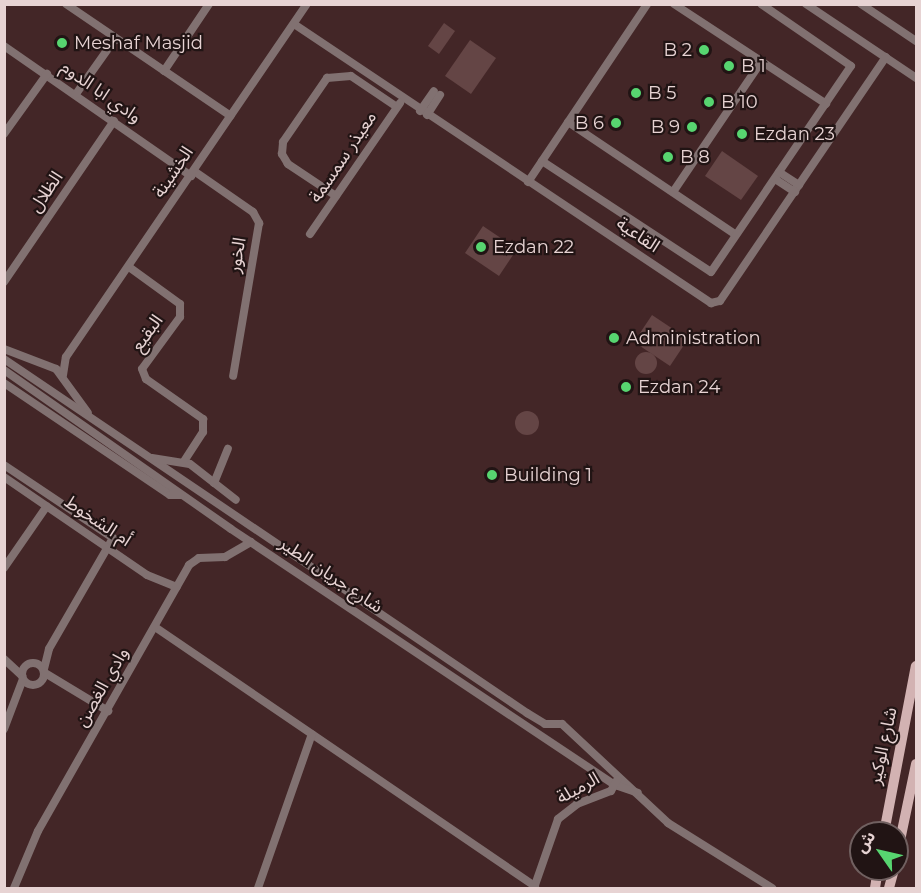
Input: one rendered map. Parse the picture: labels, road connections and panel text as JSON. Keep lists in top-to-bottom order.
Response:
{
  "streets": {
    "main road": ["شارع الوكير"],
    "street": [
      "وادي ابا الدوم",
      "معيذر سمسمة",
      "الخشينة",
      "الظلال",
      "القاعية",
      "الخور",
      "البقيع",
      "أم الشخوط",
      "شارع جريان الطير",
      "وادي الغصن",
      "الرميلة"
    ]
  },
  "crossings": [
    ["وادي ابا الدوم", "الخشينة"],
    ["وادي ابا الدوم", "الظلال"],
    ["وادي ابا الدوم", "الخور"],
    ["معيذر سمسمة", "القاعية"],
    ["الخشينة", "القاعية"],
    ["الخشينة", "الخور"],
    ["الخشينة", "البقيع"],
    ["الخشينة", "شارع جريان الطير"],
    ["أم الشخوط", "وادي الغصن"],
    ["شارع جريان الطير", "وادي الغصن"],
    ["شارع جريان الطير", "الرميلة"]
  ],
  "places": [
    "Meshaf Masjid",
    "B 2",
    "B 1",
    "B 5",
    "B 10",
    "B 6",
    "B 9",
    "Ezdan 23",
    "B 8",
    "Ezdan 22",
    "Administration",
    "Ezdan 24",
    "Building 1"
  ],
  "north": "top left"
}
